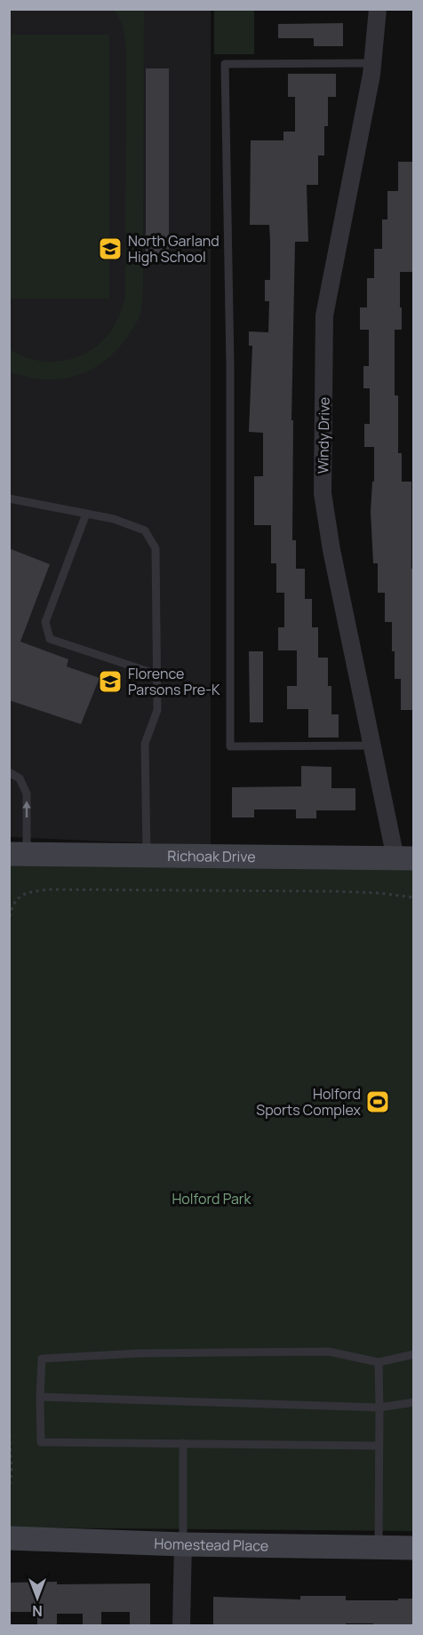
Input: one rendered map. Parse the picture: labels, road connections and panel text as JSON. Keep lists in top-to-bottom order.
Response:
{
  "streets": {
    "street": ["Windy Drive", "Richoak Drive", "Homestead Place"]
  },
  "crossings": [
    ["Windy Drive", "Richoak Drive"]
  ],
  "parks": ["Holford Park"],
  "places": {
    "school or university": ["North Garland High School", "Florence Parsons Pre-K"],
    "sports": ["Holford Sports Complex"]
  },
  "north": "bottom"
}
